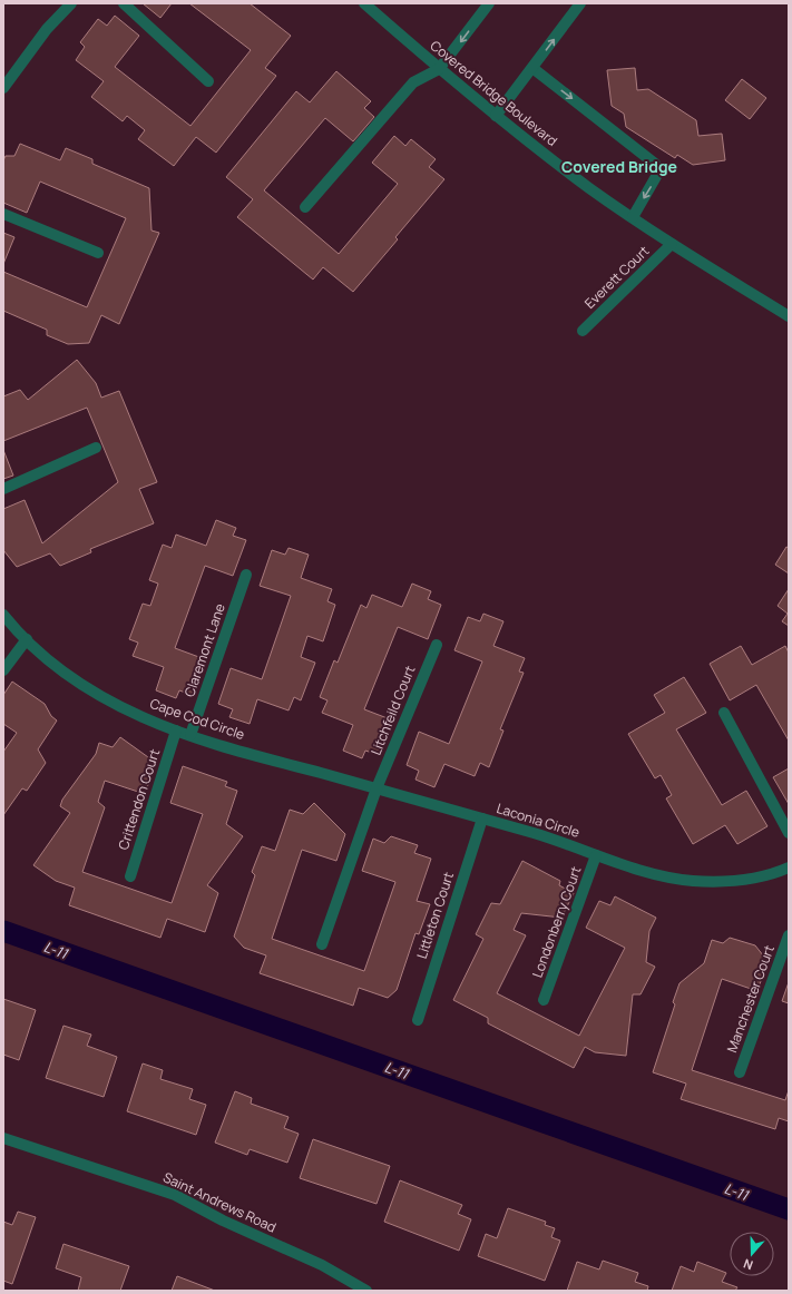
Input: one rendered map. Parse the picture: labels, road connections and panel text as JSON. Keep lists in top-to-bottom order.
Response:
{
  "streets": {
    "street": [
      "Covered Bridge Boulevard",
      "Everett Court",
      "Claremont Lane",
      "Litchfeild Court",
      "Cape Cod Circle",
      "Crittendon Court",
      "Laconia Circle",
      "Littleton Court",
      "Londonberry Court",
      "Manchester Court",
      "Saint Andrews Road"
    ]
  },
  "crossings": [
    ["Covered Bridge Boulevard", "Everett Court"],
    ["Claremont Lane", "Cape Cod Circle"],
    ["Litchfeild Court", "Laconia Circle"],
    ["Cape Cod Circle", "Crittendon Court"],
    ["Cape Cod Circle", "Laconia Circle"],
    ["Laconia Circle", "Littleton Court"],
    ["Laconia Circle", "Londonberry Court"]
  ],
  "districts": ["Covered Bridge"],
  "water": ["L-11"],
  "north": "bottom"
}
